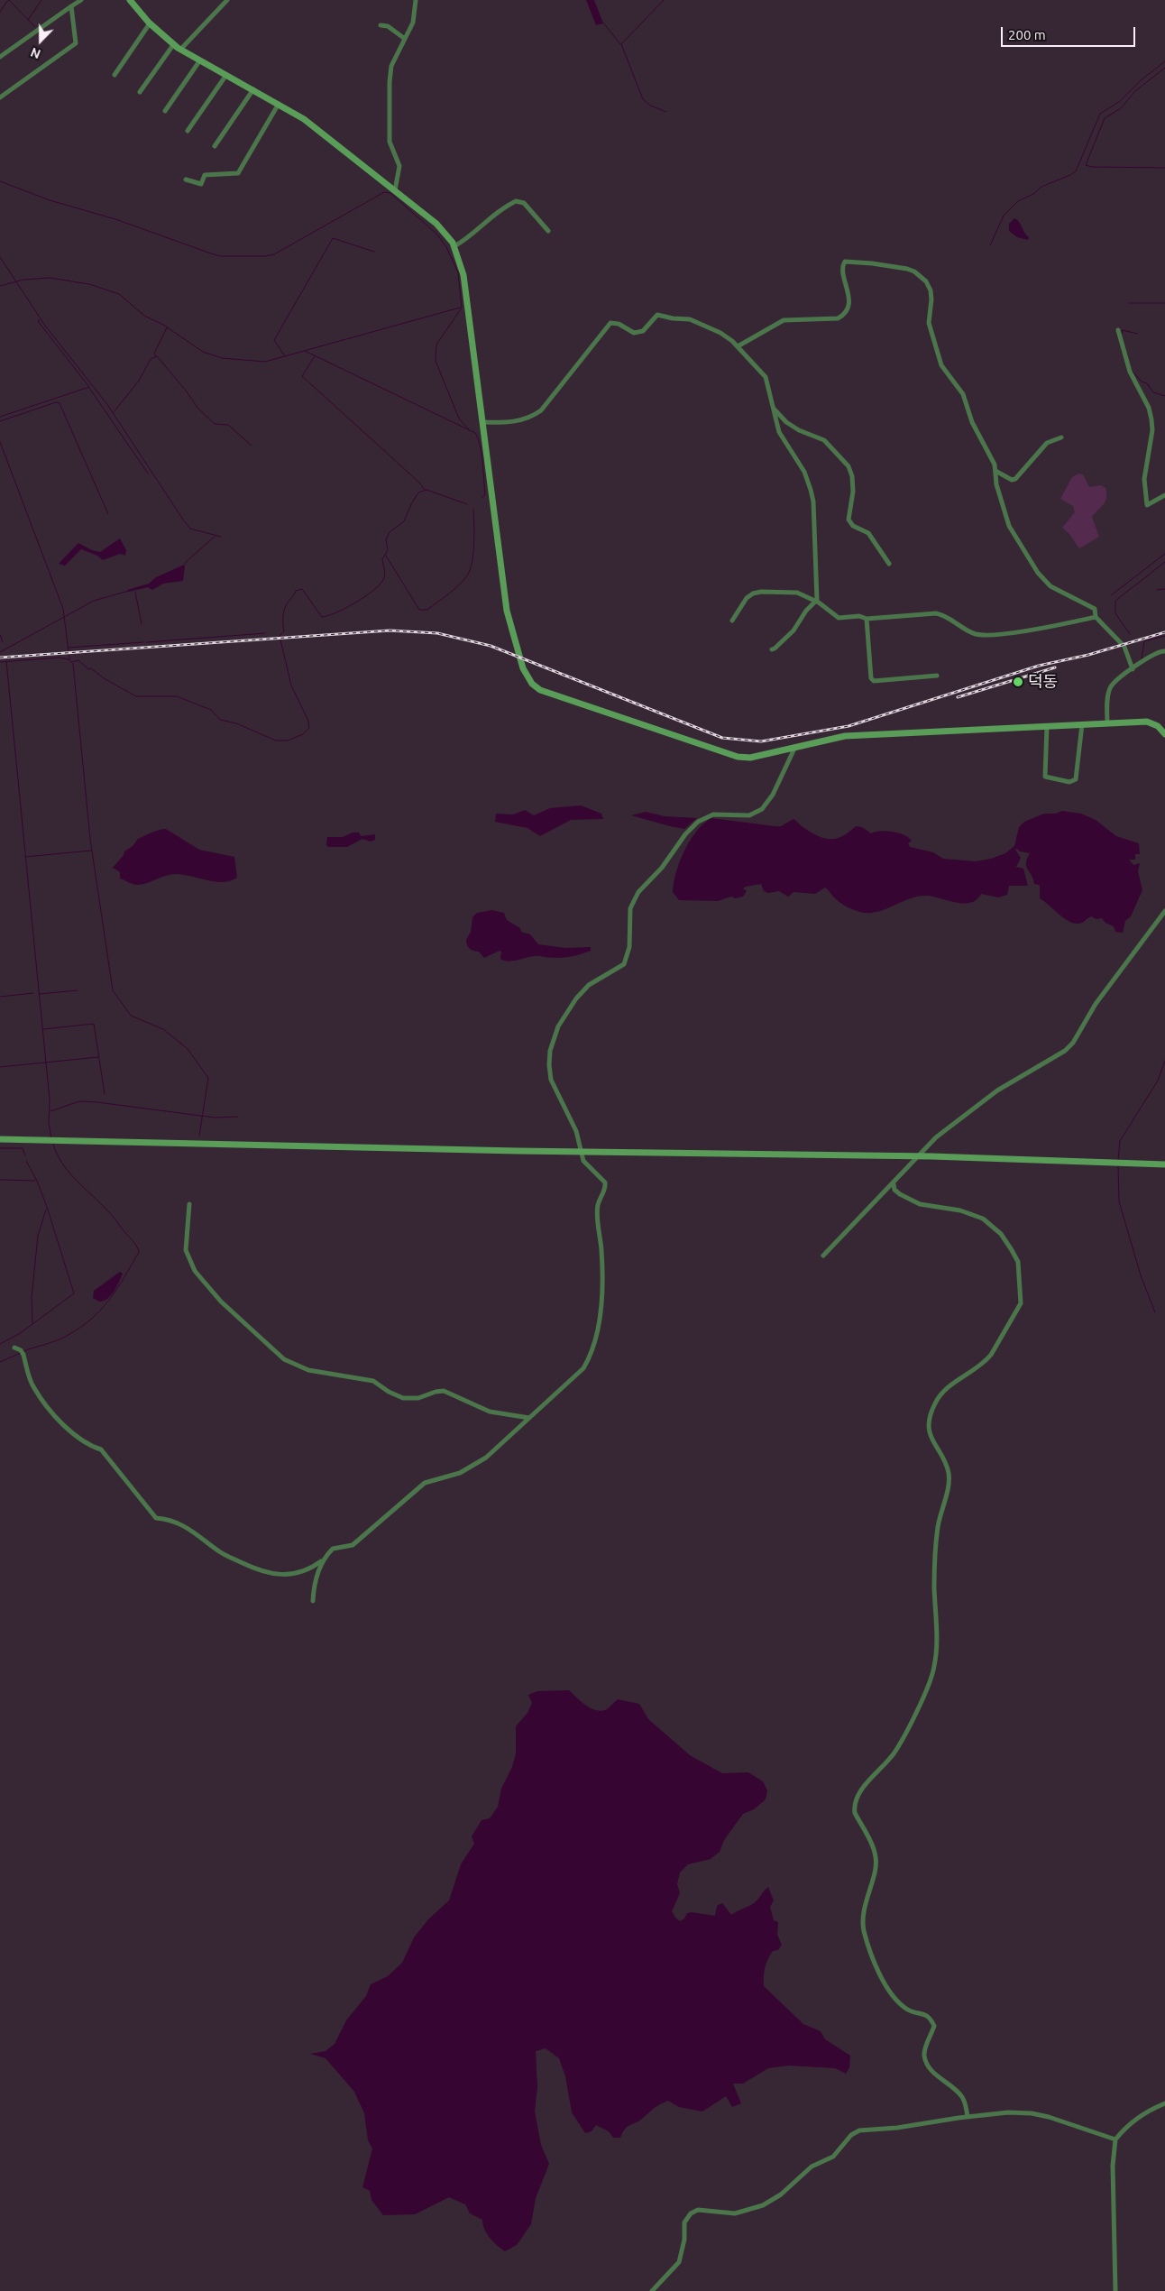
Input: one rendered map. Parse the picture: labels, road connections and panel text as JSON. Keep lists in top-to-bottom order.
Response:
{
  "places": ["덕동"],
  "scale_bar": "200 m",
  "north": "bottom"
}
